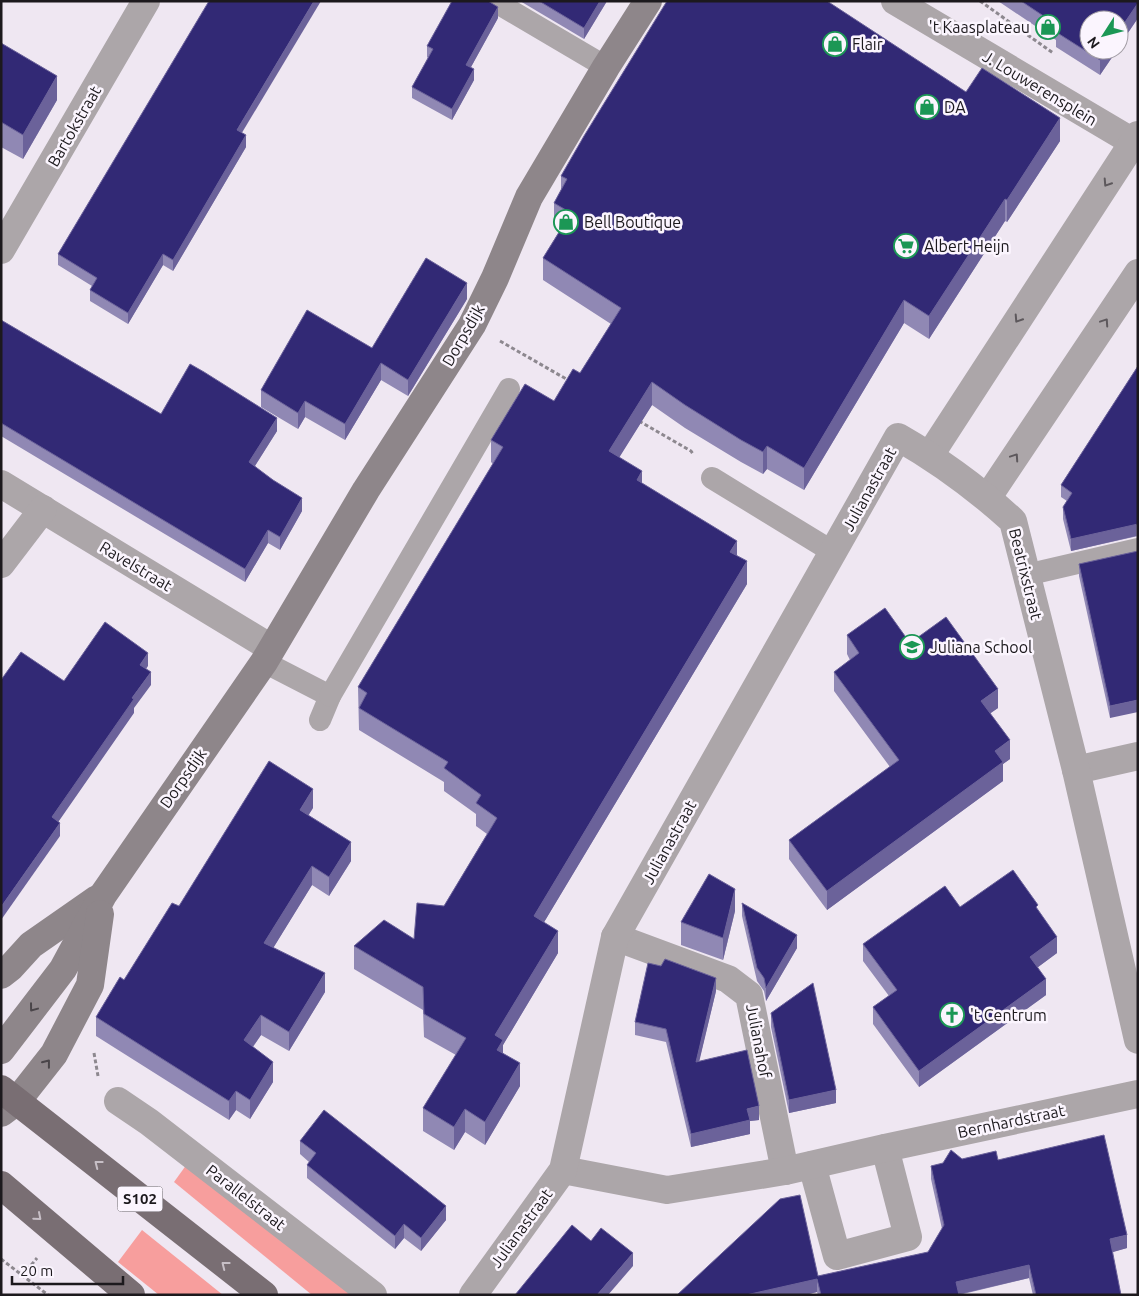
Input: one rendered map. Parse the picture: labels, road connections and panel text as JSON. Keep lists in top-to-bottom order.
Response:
{
  "streets": {
    "main road": ["S102"],
    "street": [
      "J. Louwerensplein",
      "Bartokstraat",
      "Dorpsdijk",
      "Julianastraat",
      "Ravelstraat",
      "Beatrixstraat",
      "Julianahof",
      "Bernhardstraat",
      "Parallelstraat"
    ]
  },
  "crossings": [
    ["Dorpsdijk", "Ravelstraat"],
    ["Dorpsdijk", "S102"],
    ["Julianastraat", "Beatrixstraat"],
    ["Julianastraat", "Julianahof"],
    ["Julianastraat", "Bernhardstraat"],
    ["Julianahof", "Bernhardstraat"]
  ],
  "places": {
    "shop": [
      "'t Kaasplateau",
      "Flair",
      "DA",
      "Bell Boutique"
    ],
    "supermarket": ["Albert Heijn"],
    "school or university": ["Juliana School"],
    "church": ["'t Centrum"]
  },
  "scale_bar": "20 m",
  "north": "bottom left"
}
